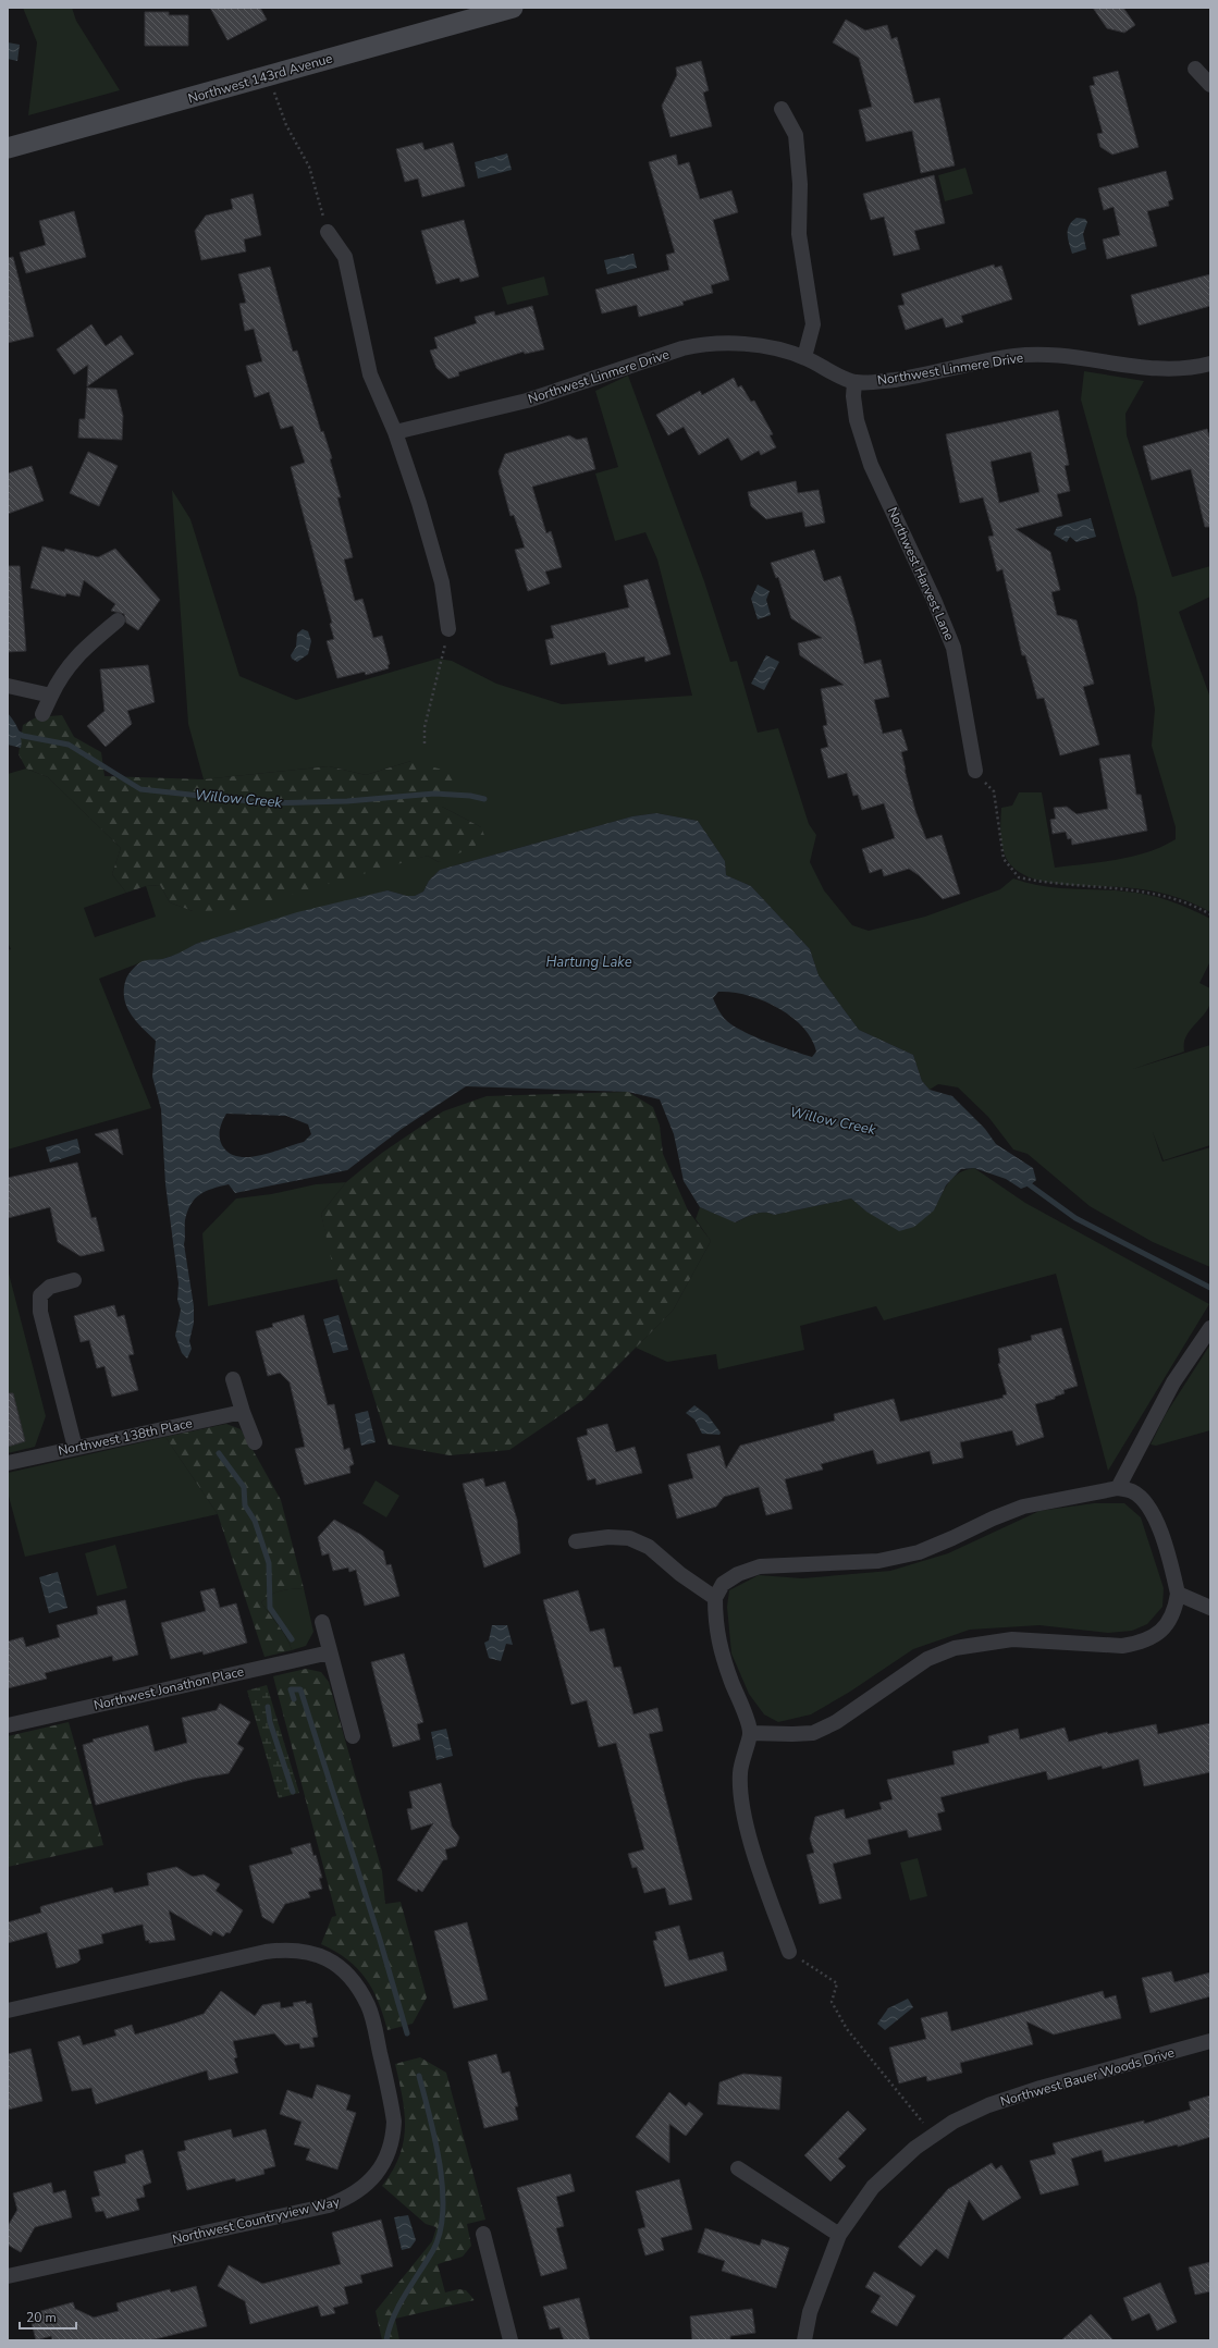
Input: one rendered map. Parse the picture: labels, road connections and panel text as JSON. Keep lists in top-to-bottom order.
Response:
{
  "streets": {
    "main road": ["Northwest 143rd Avenue"],
    "street": [
      "Northwest Linmere Drive",
      "Northwest Harvest Lane",
      "Northwest 138th Place",
      "Northwest Jonathon Place",
      "Northwest Bauer Woods Drive",
      "Northwest Countryview Way"
    ]
  },
  "crossings": [
    ["Northwest Linmere Drive", "Northwest Harvest Lane"]
  ],
  "water": ["Willow Creek", "Hartung Lake"],
  "scale_bar": "20 m"
}
